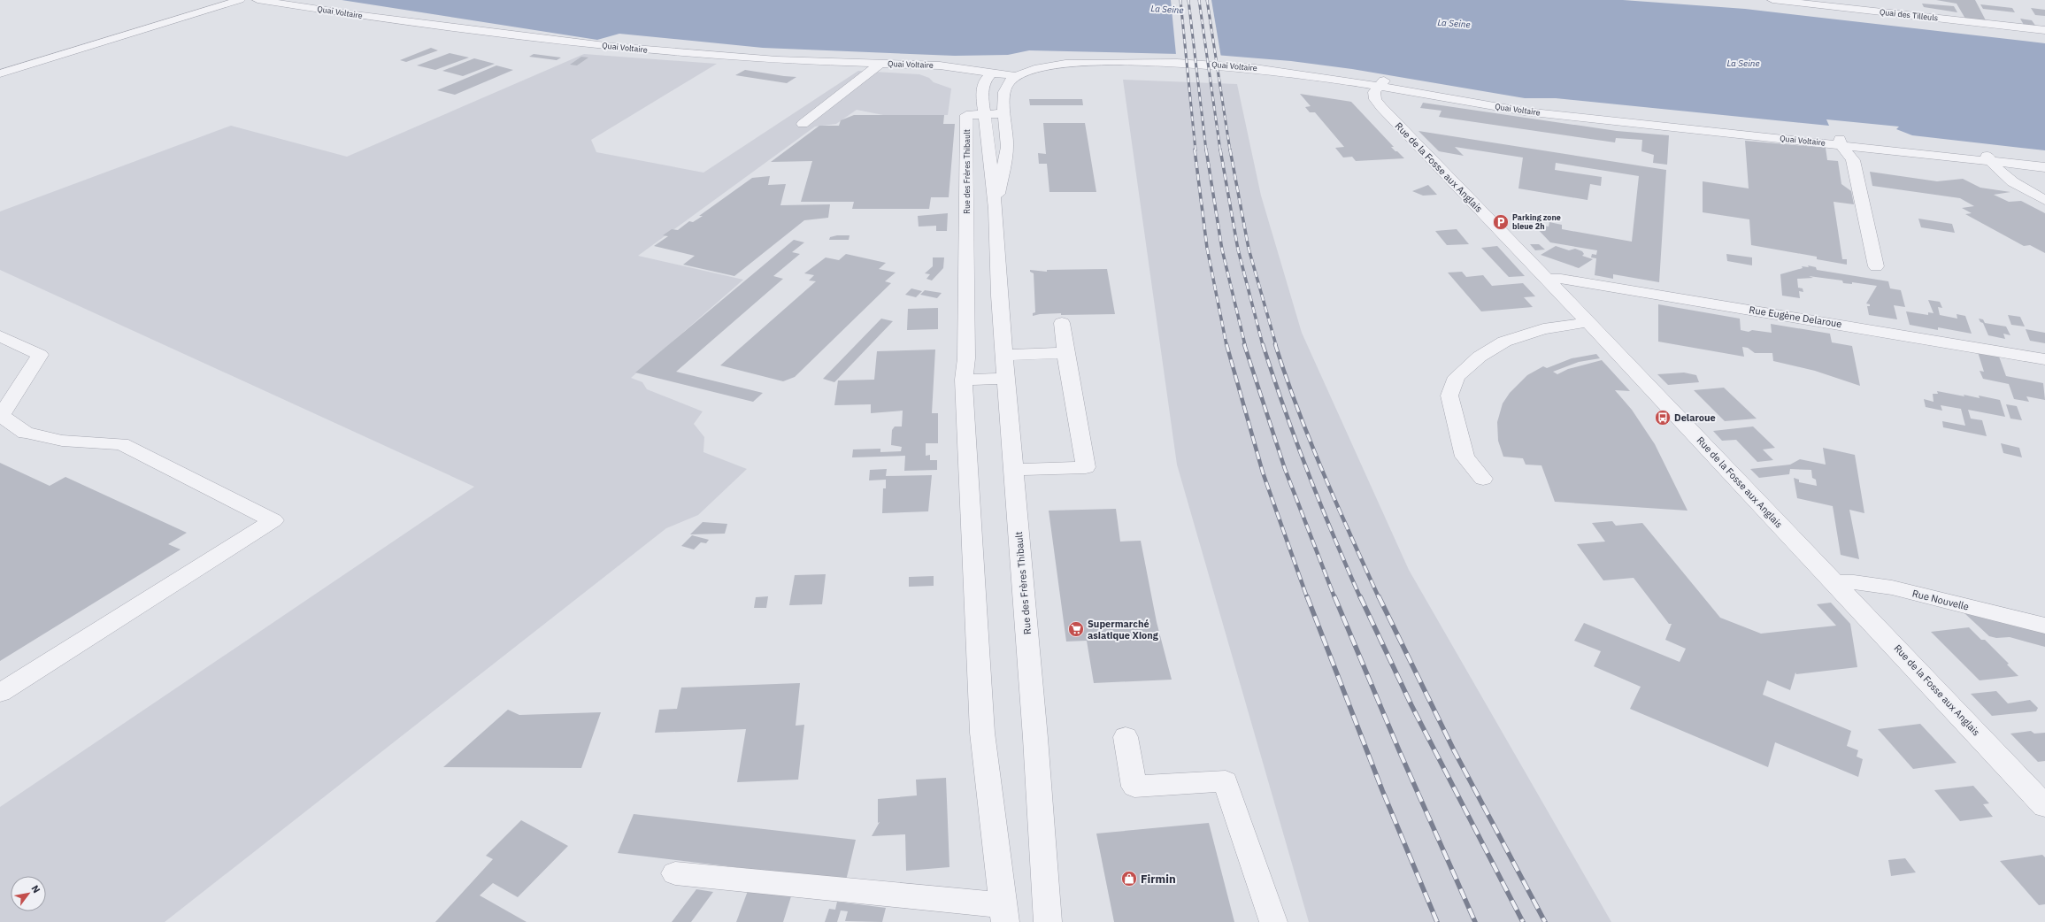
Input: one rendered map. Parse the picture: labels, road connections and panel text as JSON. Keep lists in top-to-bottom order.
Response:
{
  "streets": {
    "street": [
      "Quai Voltaire",
      "Quai des Tilleuls",
      "Rue de la Fosse aux Anglais",
      "Rue des Frères Thibault",
      "Rue Eugène Delaroue",
      "Rue Nouvelle"
    ]
  },
  "crossings": [
    ["Quai Voltaire", "Rue de la Fosse aux Anglais"],
    ["Quai Voltaire", "Rue des Frères Thibault"],
    ["Rue de la Fosse aux Anglais", "Rue Eugène Delaroue"],
    ["Rue de la Fosse aux Anglais", "Rue Nouvelle"]
  ],
  "water": ["La Seine"],
  "places": {
    "parking": ["Parking zone bleue 2h"],
    "bus stop": ["Delaroue"],
    "supermarket": ["Supermarché asiatique Xiong"],
    "shop": ["Firmin"]
  },
  "north": "top right"
}
